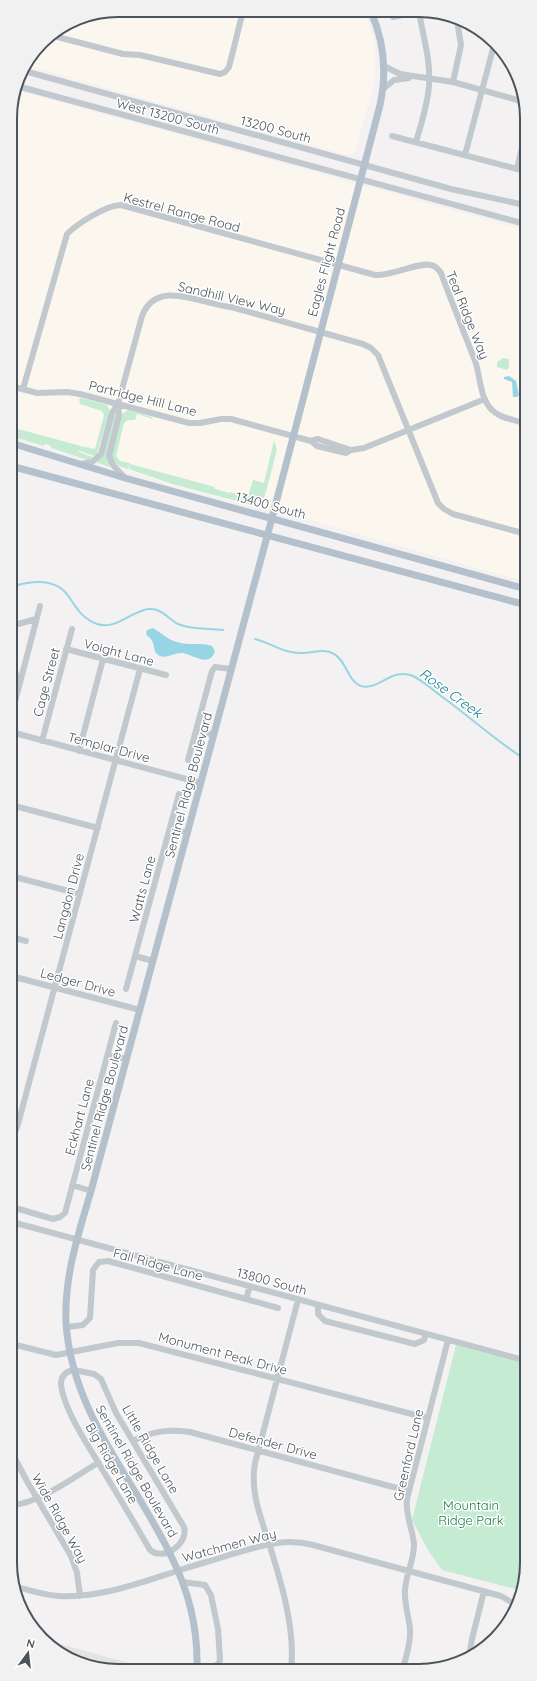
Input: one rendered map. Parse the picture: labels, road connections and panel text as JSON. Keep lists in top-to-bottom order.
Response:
{
  "streets": {
    "main road": ["Eagles Flight Road", "13400 South", "Sentinel Ridge Boulevard"],
    "street": [
      "West 13200 South",
      "13200 South",
      "Kestrel Range Road",
      "Sandhill View Way",
      "Teal Ridge Way",
      "Partridge Hill Lane",
      "Voight Lane",
      "Cage Street",
      "Templar Drive",
      "Watts Lane",
      "Langdon Drive",
      "Ledger Drive",
      "Eckhart Lane",
      "Fall Ridge Lane",
      "13800 South",
      "Monument Peak Drive",
      "Defender Drive",
      "Little Ridge Lane",
      "Greenford Lane",
      "Big Ridge Lane",
      "Wide Ridge Way",
      "Watchmen Way"
    ]
  },
  "crossings": [
    ["West 13200 South", "Eagles Flight Road"],
    ["13200 South", "Eagles Flight Road"],
    ["Kestrel Range Road", "Eagles Flight Road"],
    ["Kestrel Range Road", "Teal Ridge Way"],
    ["Kestrel Range Road", "Partridge Hill Lane"],
    ["Eagles Flight Road", "Sandhill View Way"],
    ["Eagles Flight Road", "Teal Ridge Way"],
    ["Eagles Flight Road", "Partridge Hill Lane"],
    ["Eagles Flight Road", "13400 South"],
    ["Eagles Flight Road", "Sentinel Ridge Boulevard"],
    ["Sandhill View Way", "Partridge Hill Lane"],
    ["Sandhill View Way", "13400 South"],
    ["13400 South", "Sentinel Ridge Boulevard"],
    ["Voight Lane", "Cage Street"],
    ["Voight Lane", "Langdon Drive"],
    ["Cage Street", "Templar Drive"],
    ["Templar Drive", "Sentinel Ridge Boulevard"],
    ["Templar Drive", "Langdon Drive"],
    ["Sentinel Ridge Boulevard", "Ledger Drive"],
    ["Sentinel Ridge Boulevard", "Fall Ridge Lane"],
    ["Sentinel Ridge Boulevard", "13800 South"],
    ["Sentinel Ridge Boulevard", "Monument Peak Drive"],
    ["Sentinel Ridge Boulevard", "Little Ridge Lane"],
    ["Sentinel Ridge Boulevard", "Big Ridge Lane"],
    ["Sentinel Ridge Boulevard", "Watchmen Way"],
    ["Langdon Drive", "Ledger Drive"],
    ["13800 South", "Greenford Lane"],
    ["Monument Peak Drive", "Greenford Lane"],
    ["Defender Drive", "Little Ridge Lane"],
    ["Defender Drive", "Greenford Lane"],
    ["Little Ridge Lane", "Big Ridge Lane"],
    ["Greenford Lane", "Watchmen Way"],
    ["Wide Ridge Way", "Watchmen Way"]
  ],
  "water": ["Rose Creek"],
  "parks": ["Mountain Ridge Park"],
  "north": "top"
}
